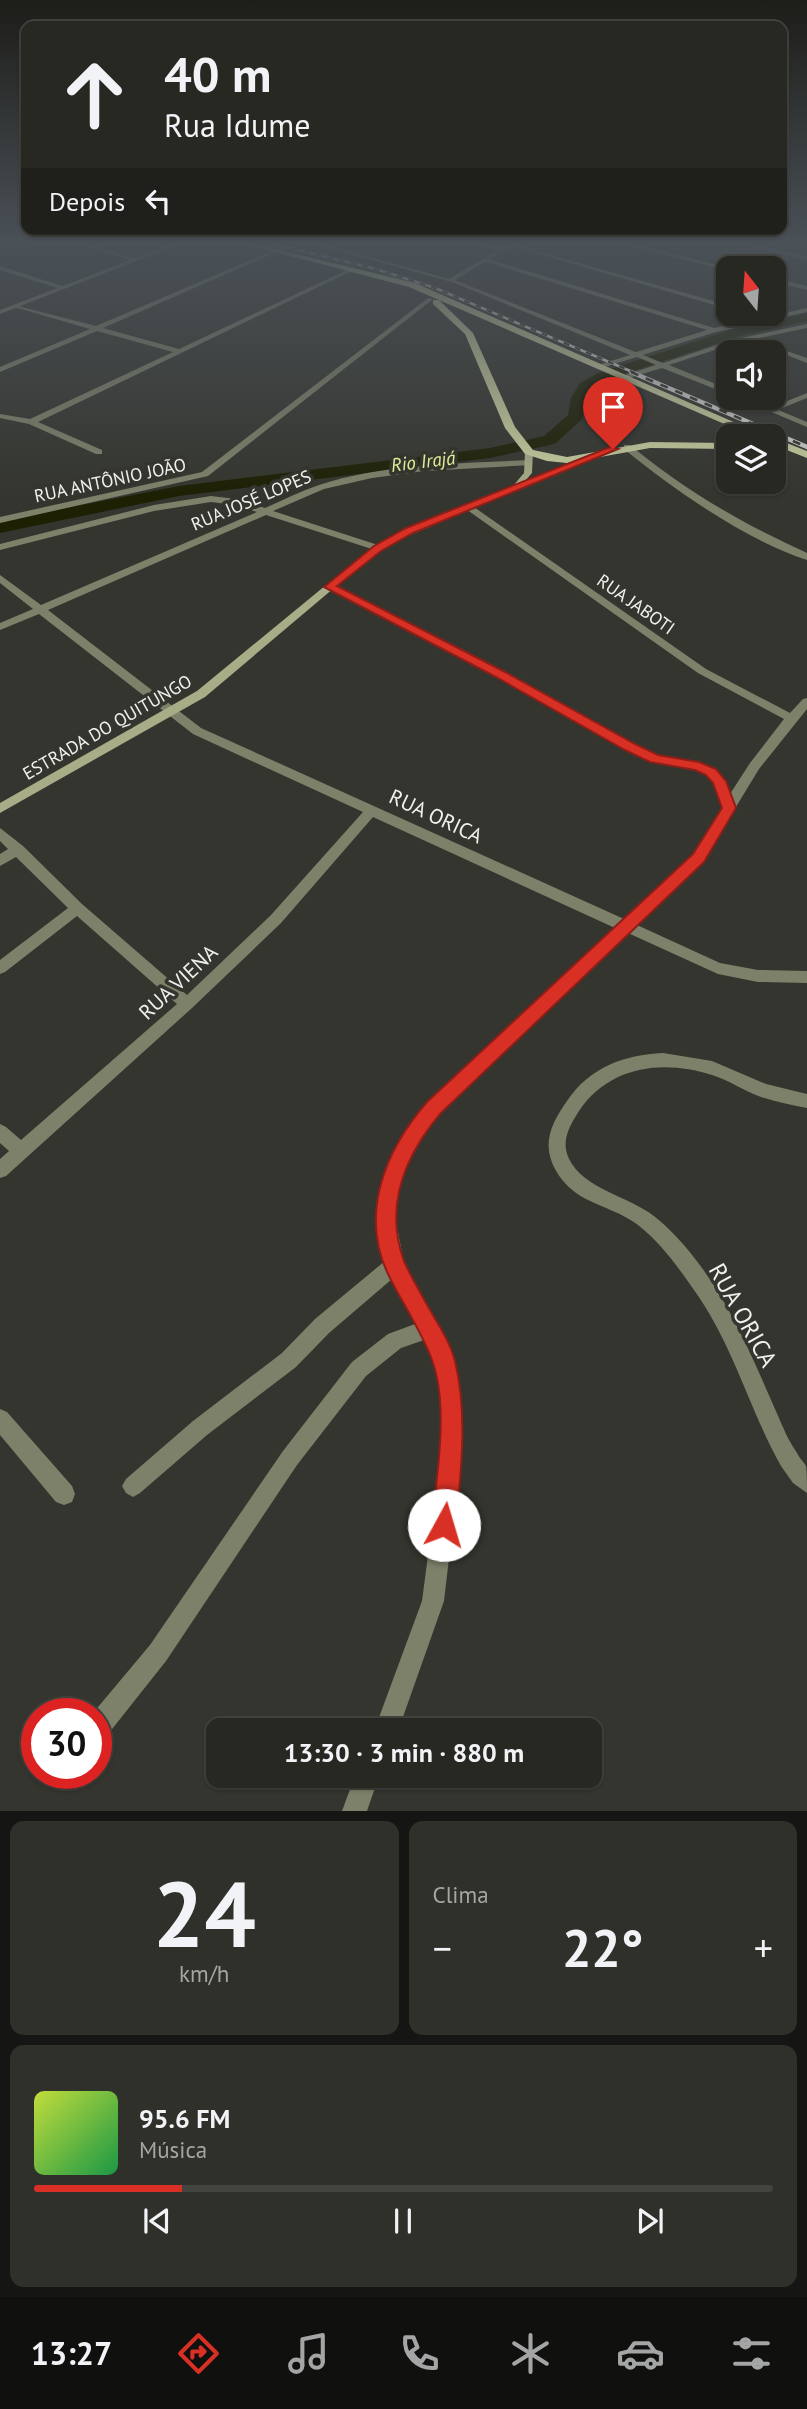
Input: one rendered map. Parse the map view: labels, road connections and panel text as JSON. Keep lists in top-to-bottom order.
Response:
{
  "streets": {
    "main road": ["ESTRADA DO QUITUNGO"],
    "street": [
      "RUA ANTÔNIO JOÃO",
      "RUA JOSÉ LOPES",
      "RUA JABOTI",
      "RUA ORICA",
      "RUA VIENA"
    ]
  },
  "crossings": [
    ["RUA JOSÉ LOPES", "ESTRADA DO QUITUNGO"],
    ["RUA JOSÉ LOPES", "RUA ORICA"],
    ["RUA JABOTI", "ESTRADA DO QUITUNGO"],
    ["ESTRADA DO QUITUNGO", "RUA ORICA"],
    ["RUA ORICA", "RUA VIENA"]
  ],
  "water": ["Rio Irajá"],
  "north": "top",
  "page": {
    "turn": ["40 m", "Rua Idume"],
    "then": "Depois",
    "limit": "30",
    "trip": "13:30 · 3 min · 880 m",
    "tile": [
      ["24", "km/h"],
      "Clima"
    ],
    "heat": ["−", "22°", "+"],
    "song": ["95.6 FM", "Música"],
    "tabs": "13:27"
  }
}
